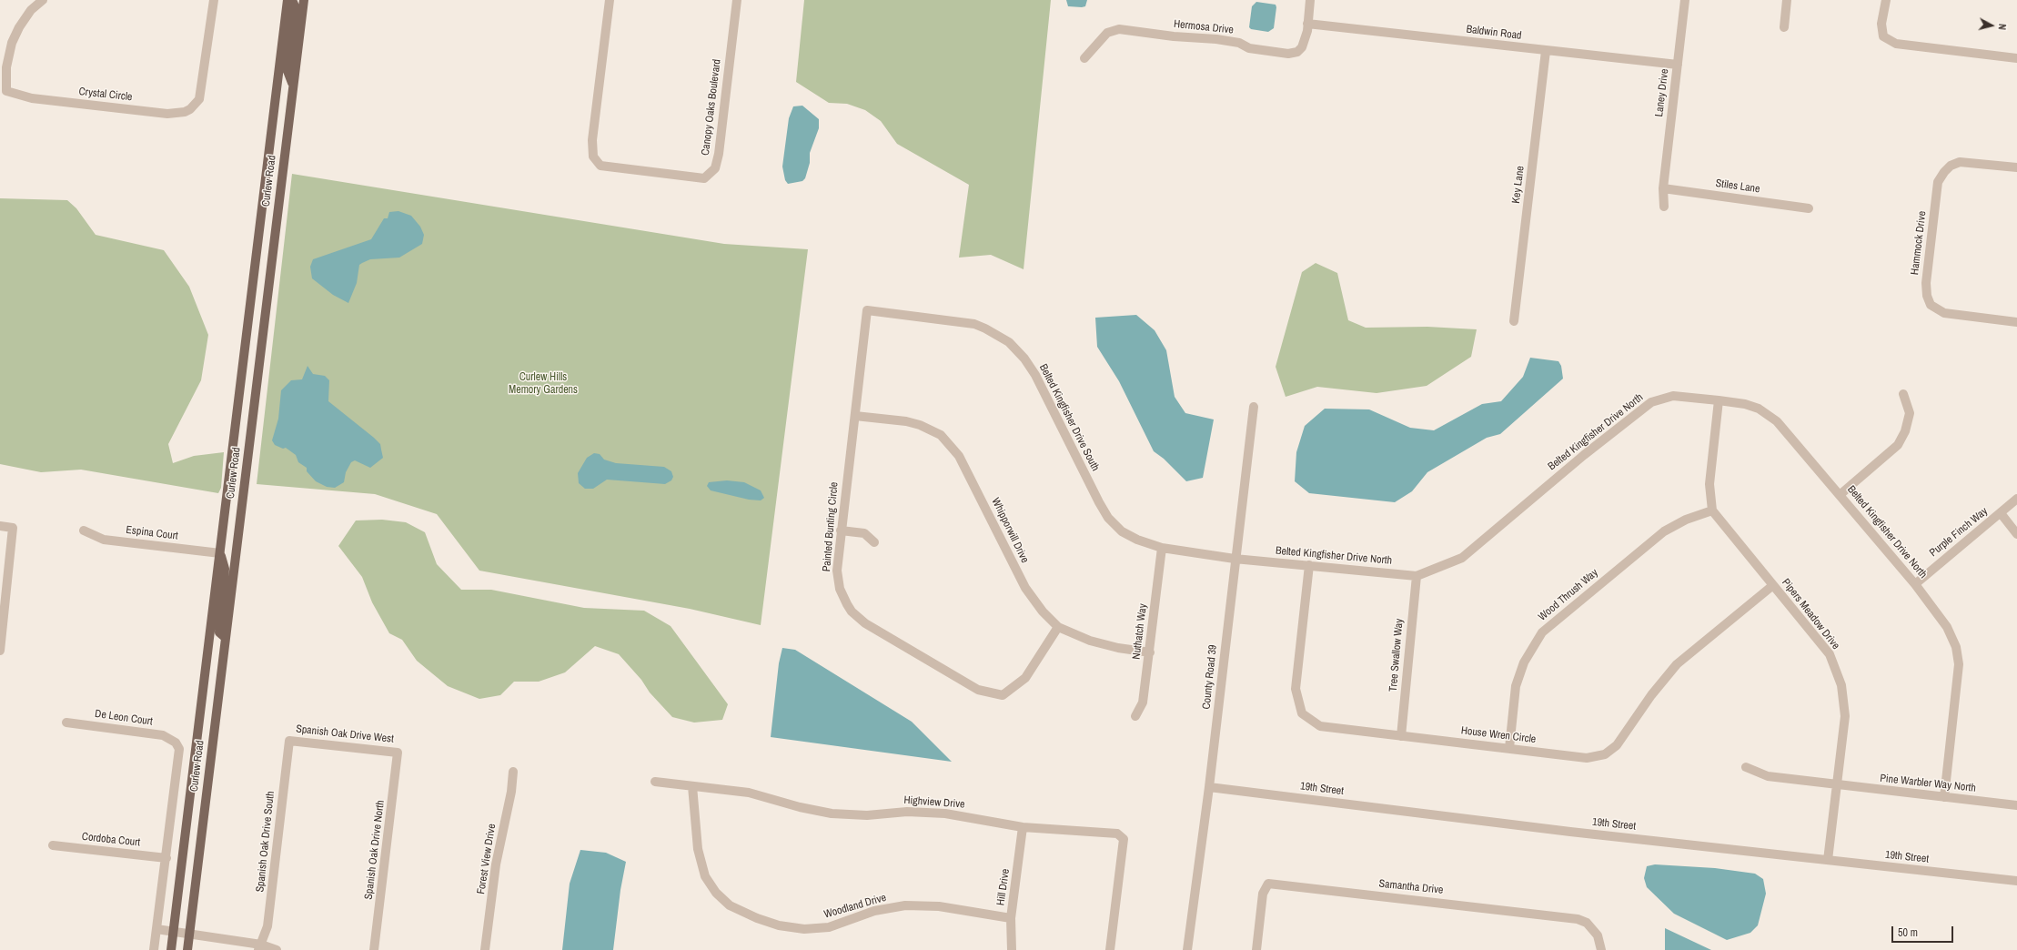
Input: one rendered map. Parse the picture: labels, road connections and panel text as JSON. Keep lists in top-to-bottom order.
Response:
{
  "streets": {
    "main road": ["Curlew Road"],
    "street": [
      "Hermosa Drive",
      "Baldwin Road",
      "Laney Drive",
      "Crystal Circle",
      "Canopy Oaks Boulevard",
      "Key Lane",
      "Stiles Lane",
      "Hammock Drive",
      "Belted Kingfisher Drive South",
      "Belted Kingfisher Drive North",
      "Painted Bunting Circle",
      "Whipporwill Drive",
      "Purple Finch Way",
      "Espina Court",
      "Wood Thrush Way",
      "Pipers Meadow Drive",
      "Nuthatch Way",
      "Tree Swallow Way",
      "County Road 39",
      "De Leon Court",
      "Spanish Oak Drive West",
      "House Wren Circle",
      "Pine Warbler Way North",
      "19th Street",
      "Highview Drive",
      "Cordoba Court",
      "Spanish Oak Drive South",
      "Spanish Oak Drive North",
      "Forest View Drive",
      "Hill Drive",
      "Samantha Drive",
      "Woodland Drive"
    ]
  },
  "crossings": [
    ["Hermosa Drive", "Baldwin Road"],
    ["Baldwin Road", "Laney Drive"],
    ["Baldwin Road", "Key Lane"],
    ["Laney Drive", "Stiles Lane"],
    ["Curlew Road", "Espina Court"],
    ["Belted Kingfisher Drive South", "Belted Kingfisher Drive North"],
    ["Belted Kingfisher Drive South", "Painted Bunting Circle"],
    ["Belted Kingfisher Drive South", "Nuthatch Way"],
    ["Belted Kingfisher Drive South", "County Road 39"],
    ["Belted Kingfisher Drive North", "Purple Finch Way"],
    ["Belted Kingfisher Drive North", "Tree Swallow Way"],
    ["Belted Kingfisher Drive North", "County Road 39"],
    ["Belted Kingfisher Drive North", "House Wren Circle"],
    ["Belted Kingfisher Drive North", "Pine Warbler Way North"],
    ["Painted Bunting Circle", "Whipporwill Drive"],
    ["Whipporwill Drive", "Nuthatch Way"],
    ["Wood Thrush Way", "Pipers Meadow Drive"],
    ["Wood Thrush Way", "House Wren Circle"],
    ["Pipers Meadow Drive", "House Wren Circle"],
    ["Pipers Meadow Drive", "Pine Warbler Way North"],
    ["Pipers Meadow Drive", "19th Street"],
    ["Tree Swallow Way", "House Wren Circle"],
    ["County Road 39", "19th Street"],
    ["De Leon Court", "Cordoba Court"],
    ["Spanish Oak Drive West", "Spanish Oak Drive South"],
    ["Spanish Oak Drive West", "Spanish Oak Drive North"],
    ["Highview Drive", "Hill Drive"],
    ["Highview Drive", "Woodland Drive"],
    ["Hill Drive", "Woodland Drive"]
  ],
  "parks": ["Curlew Hills Memory Gardens"],
  "scale_bar": "50 m",
  "north": "right"
}
